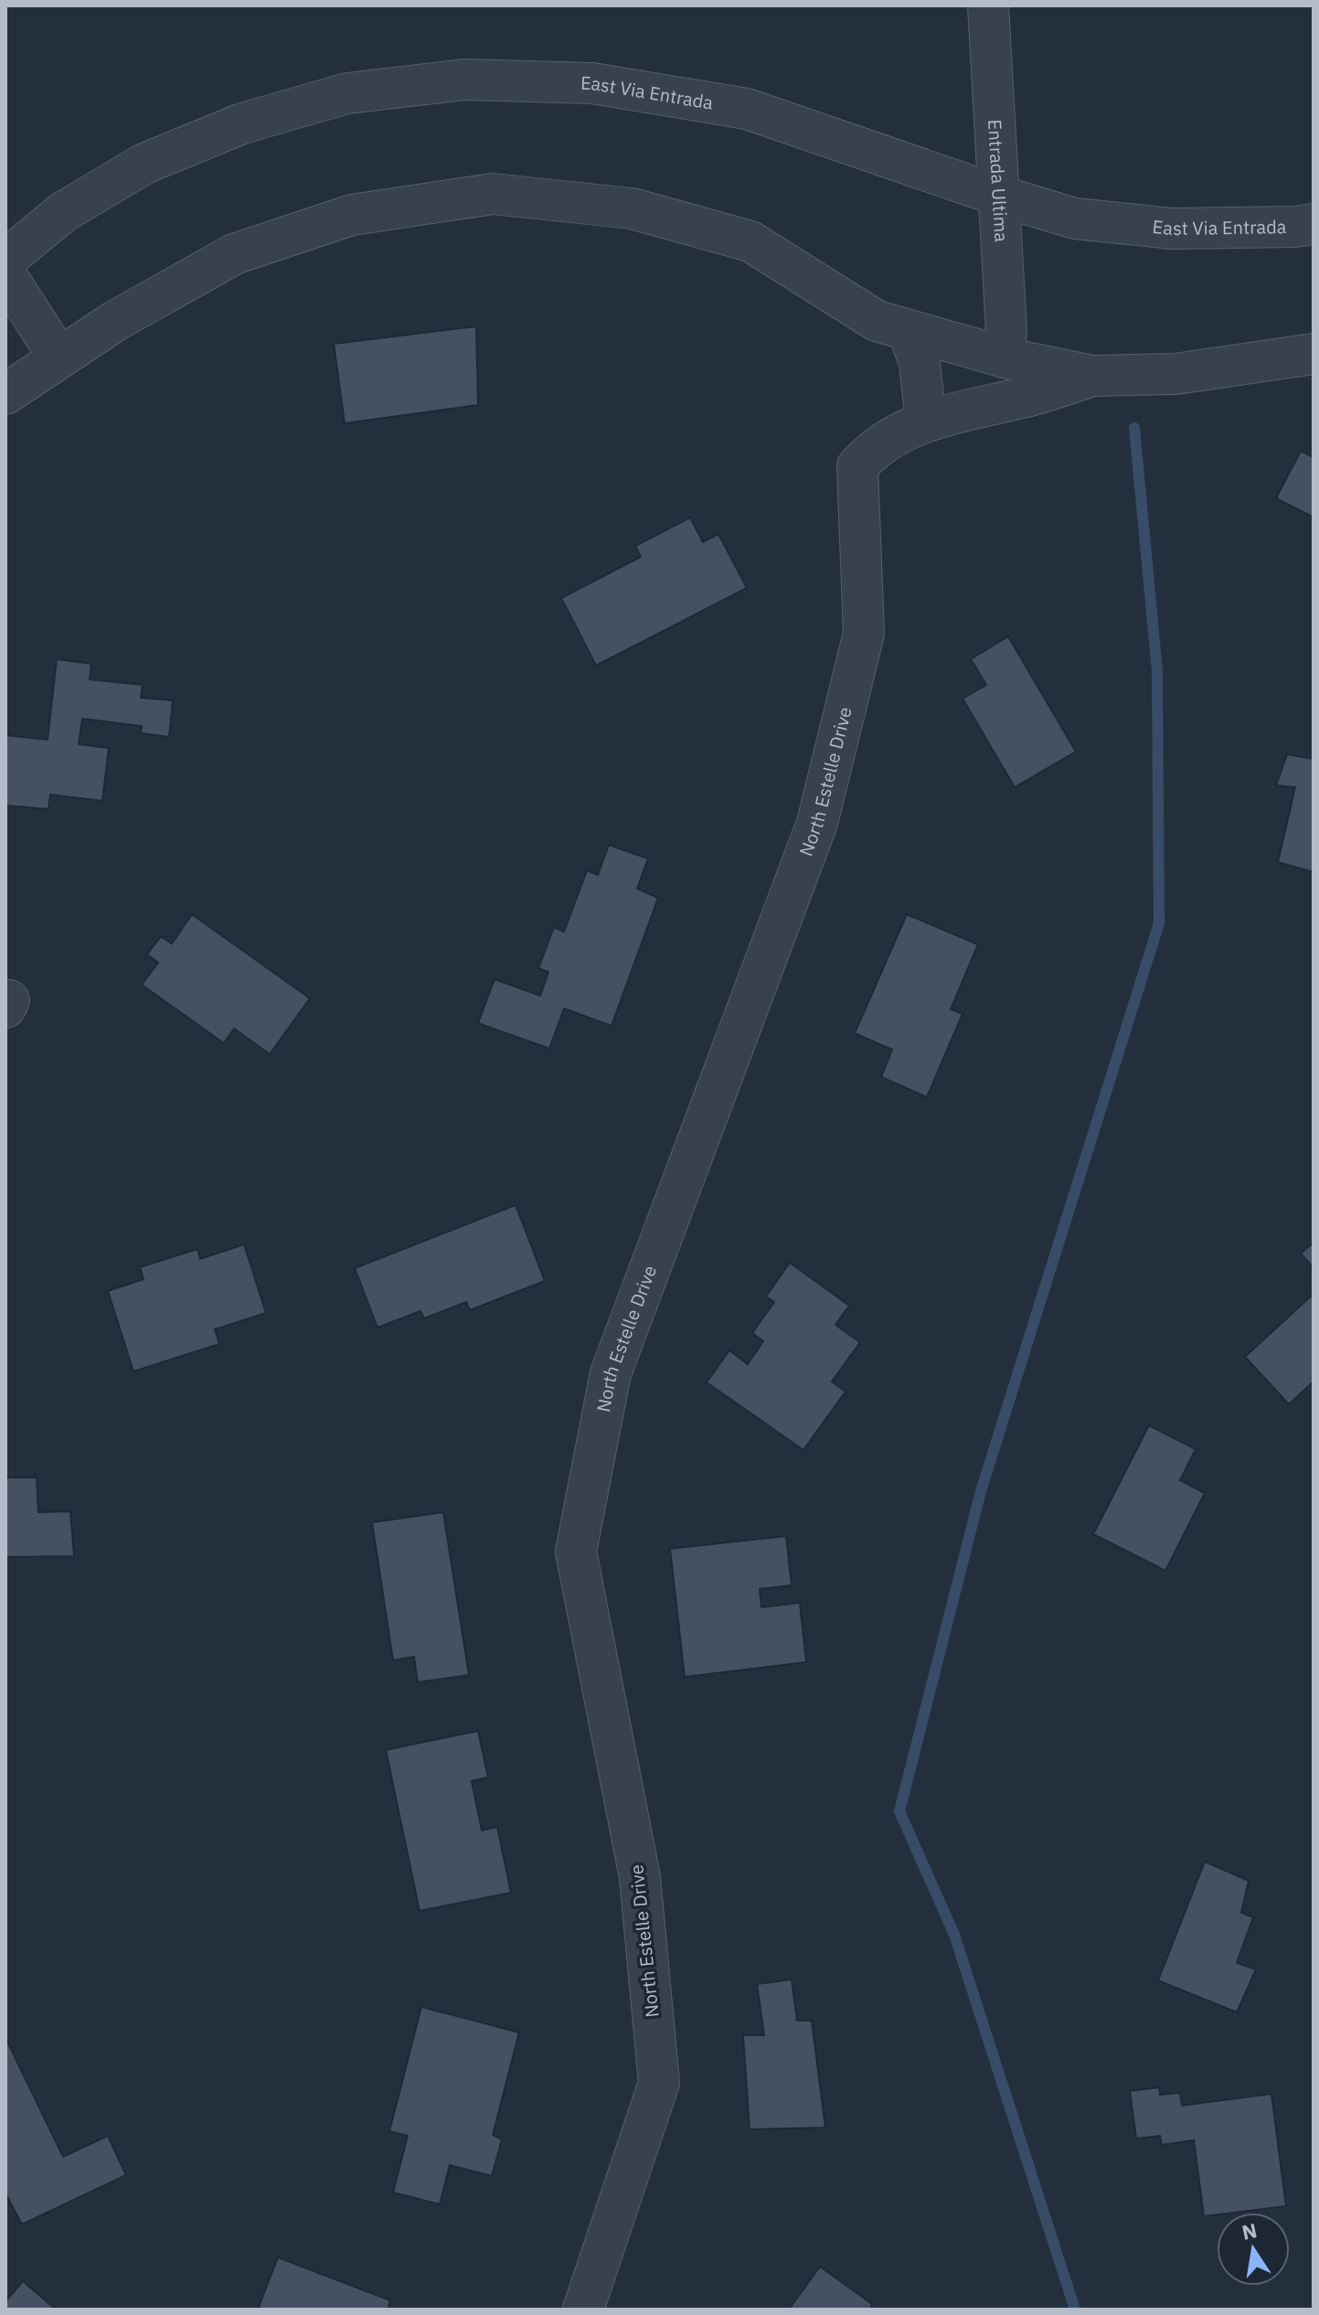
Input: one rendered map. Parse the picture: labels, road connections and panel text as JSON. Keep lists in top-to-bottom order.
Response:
{
  "streets": {
    "street": ["East Via Entrada", "Entrada Ultima", "North Estelle Drive"]
  },
  "crossings": [
    ["East Via Entrada", "Entrada Ultima"]
  ],
  "north": "top"
}
